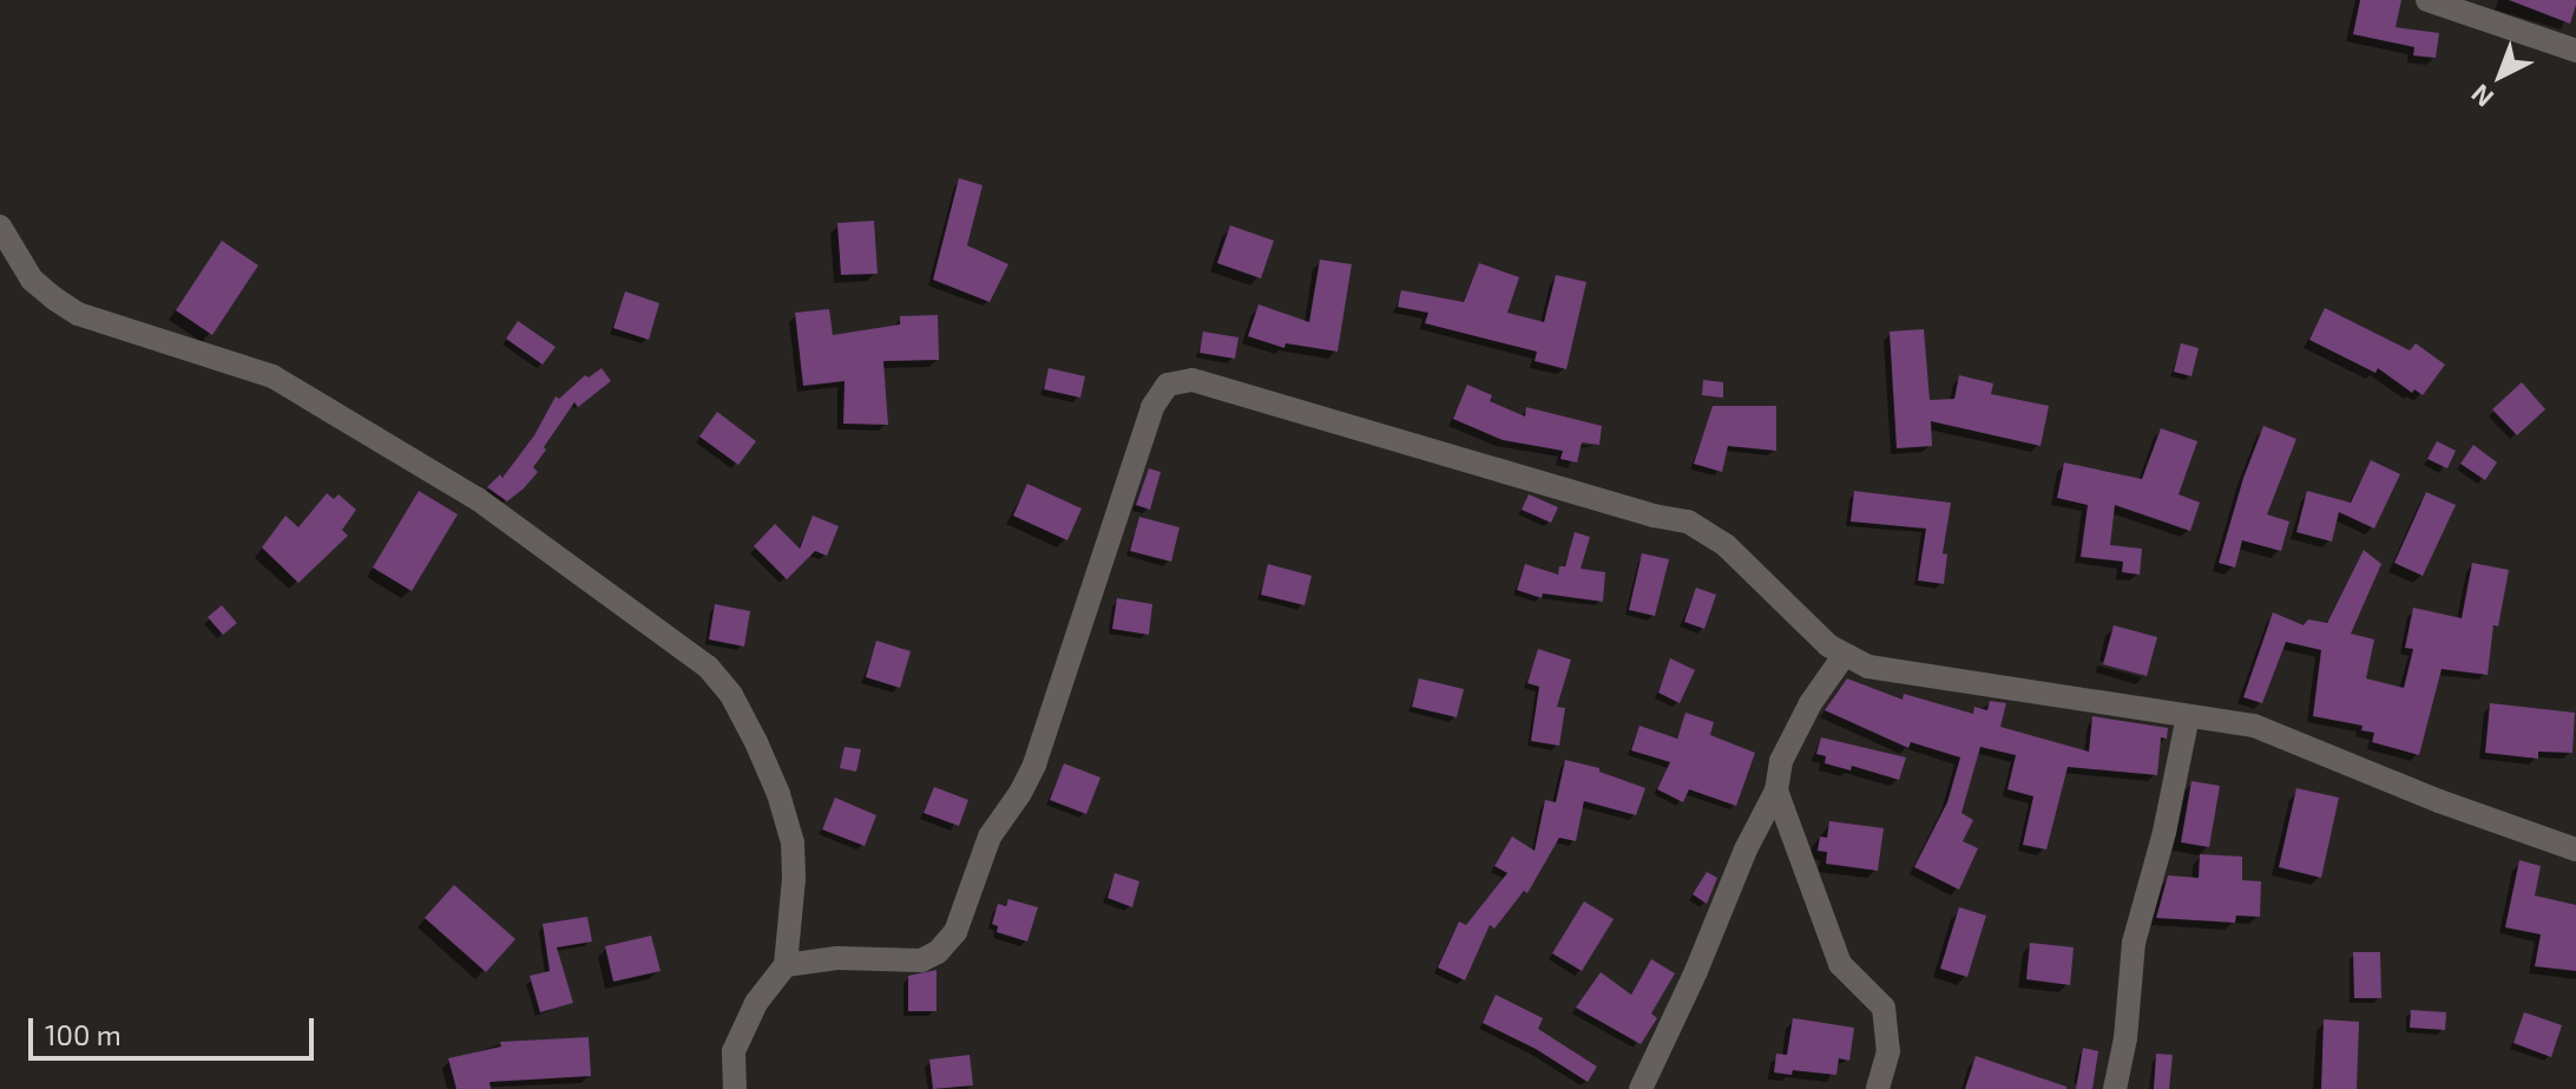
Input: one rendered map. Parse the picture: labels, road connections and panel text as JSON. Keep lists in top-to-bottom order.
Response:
{
  "scale_bar": "100 m",
  "north": "bottom left"
}
